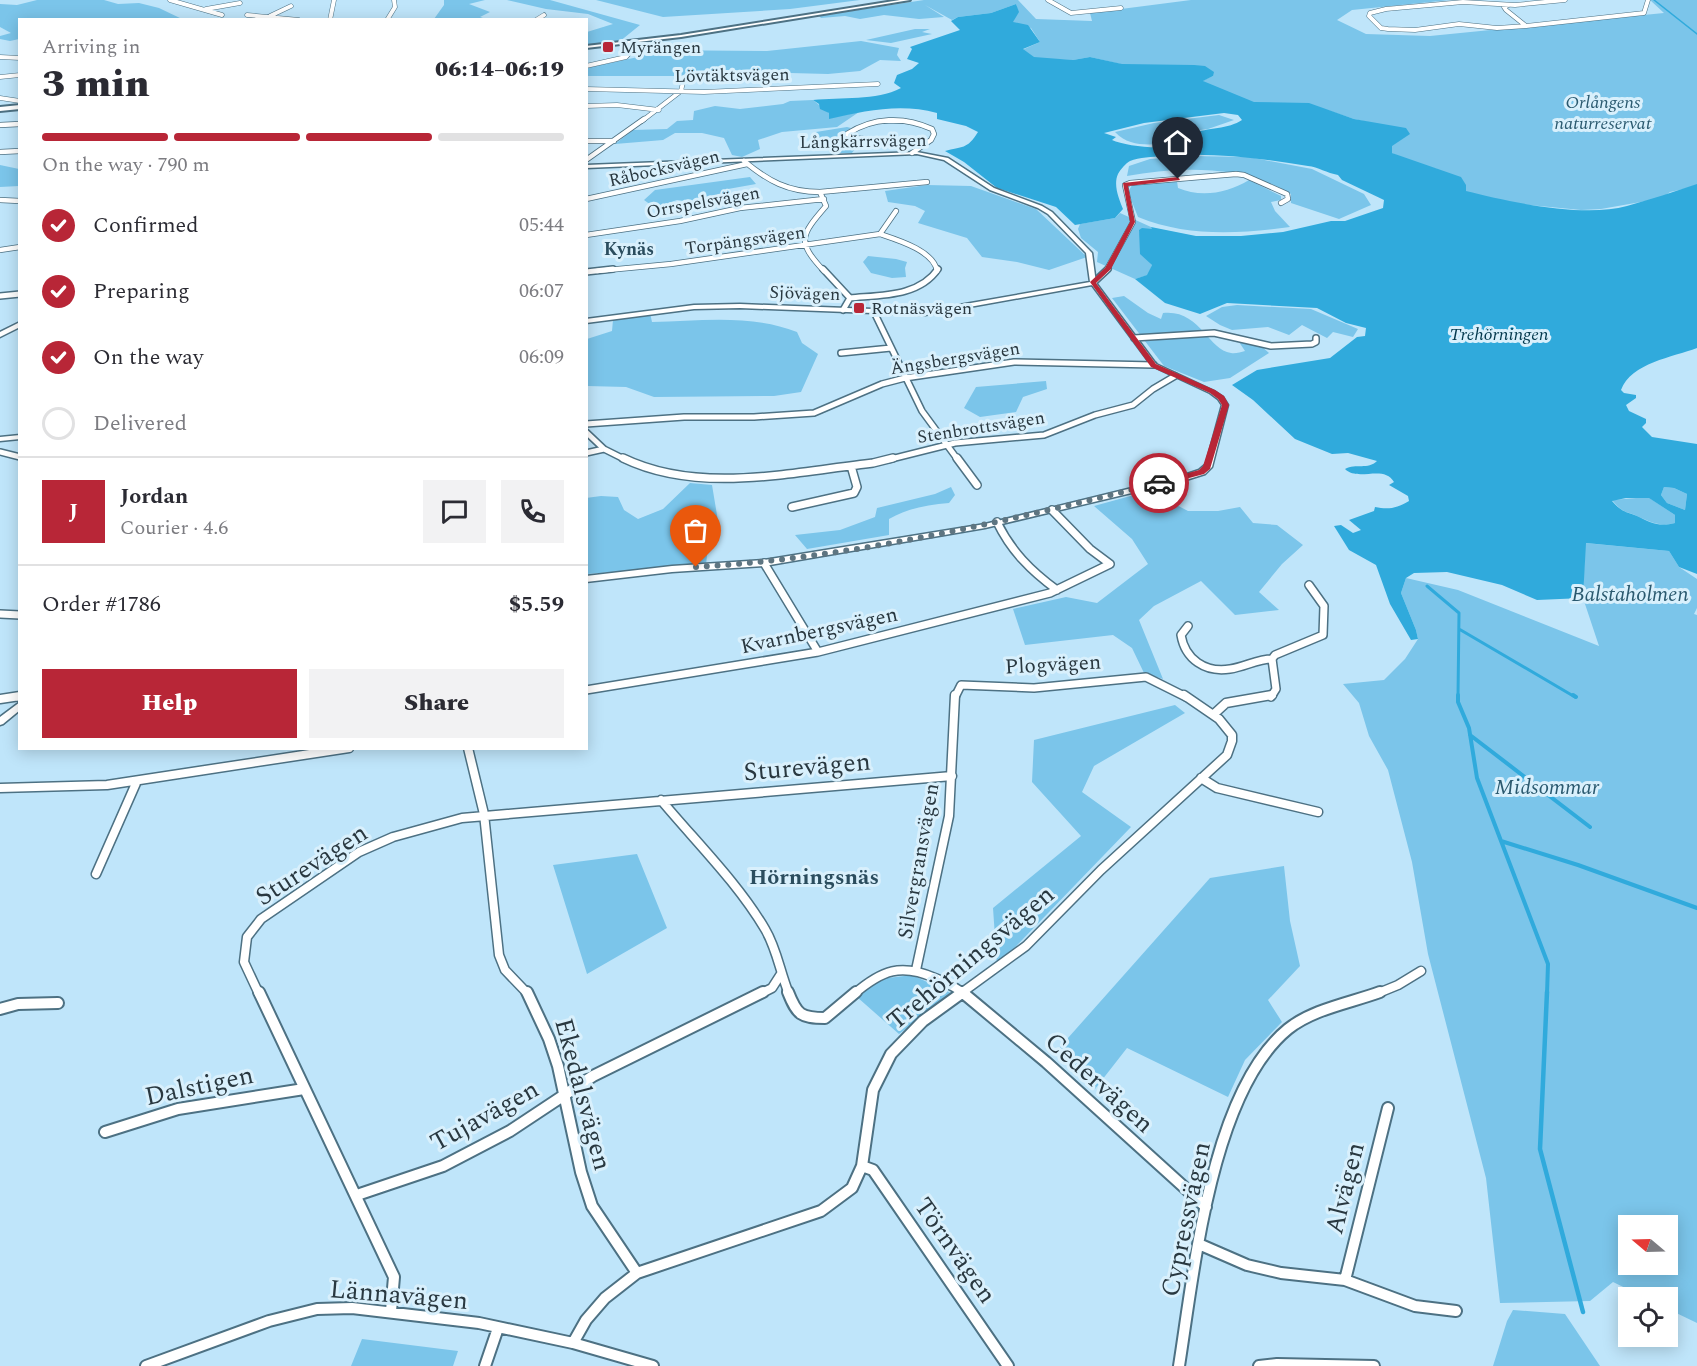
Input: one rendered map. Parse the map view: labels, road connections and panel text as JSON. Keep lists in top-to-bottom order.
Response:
{
  "streets": {
    "street": [
      "Lövtäktsvägen",
      "Långkärrsvägen",
      "Råbocksvägen",
      "Orrspelsvägen",
      "Torpängsvägen",
      "Sjövägen",
      "Ängsbergsvägen",
      "Stenbrottsvägen",
      "Kvarnbergsvägen",
      "Plogvägen",
      "Sturevägen",
      "Silvergransvägen",
      "Trehörningsvägen",
      "Cedervägen",
      "Dalstigen",
      "Ekedalsvägen",
      "Tujavägen",
      "Alvägen",
      "Cypressvägen",
      "Törnvägen",
      "Lännavägen"
    ]
  },
  "crossings": [
    ["Långkärrsvägen", "Råbocksvägen"],
    ["Långkärrsvägen", "Sjövägen"],
    ["Plogvägen", "Silvergransvägen"],
    ["Plogvägen", "Trehörningsvägen"],
    ["Sturevägen", "Silvergransvägen"],
    ["Sturevägen", "Dalstigen"],
    ["Sturevägen", "Ekedalsvägen"],
    ["Sturevägen", "Tujavägen"],
    ["Sturevägen", "Lännavägen"],
    ["Silvergransvägen", "Trehörningsvägen"],
    ["Silvergransvägen", "Cedervägen"],
    ["Silvergransvägen", "Tujavägen"],
    ["Trehörningsvägen", "Cedervägen"],
    ["Trehörningsvägen", "Ekedalsvägen"],
    ["Trehörningsvägen", "Törnvägen"],
    ["Trehörningsvägen", "Lännavägen"],
    ["Cedervägen", "Cypressvägen"],
    ["Ekedalsvägen", "Tujavägen"]
  ],
  "districts": ["Kynäs", "Hörningsnäs"],
  "water": ["Trehörningen"],
  "parks": ["Orlångens naturreservat", "Balstaholmen", "Midsommar"],
  "places": {
    "transit": ["Myrängen", "Rotnäsvägen"]
  },
  "north": "left",
  "page": {
    "heading": ["3 min", "Arriving in", "06:14–06:19"],
    "panel": [
      "Jordan",
      "Courier · 4.6",
      "Order #1786",
      "$5.59"
    ],
    "bar": "On the way · 790 m",
    "list": [
      ["Confirmed", "05:44"],
      ["Preparing", "06:07"],
      ["On the way", "06:09"],
      "Delivered"
    ],
    "round": "J",
    "buttons": ["Help", "Share"]
  }
}
